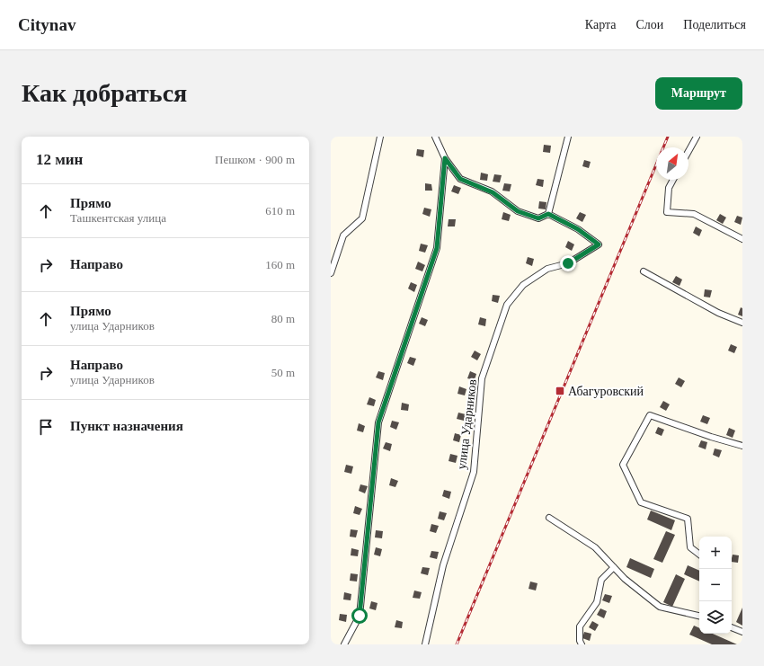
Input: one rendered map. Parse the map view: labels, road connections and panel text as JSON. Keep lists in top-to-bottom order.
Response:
{
  "streets": {
    "street": ["улица Ударников"]
  },
  "places": {
    "transit": ["Абагуровский"]
  },
  "north": "top right",
  "page": {
    "header": "Citynav",
    "nav": ["Карта", "Слои", "Поделиться"],
    "buttons": "Маршрут",
    "title": "Как добраться",
    "heading": ["12 мин", "Пешком · 900 m"],
    "list": [
      ["Прямо", "Ташкентская улица", "610 m"],
      ["Направо", "160 m"],
      ["Прямо", "улица Ударников", "80 m"],
      ["Направо", "улица Ударников", "50 m"],
      "Пункт назначения"
    ],
    "map_buttons": ["+", "−"]
  }
}
